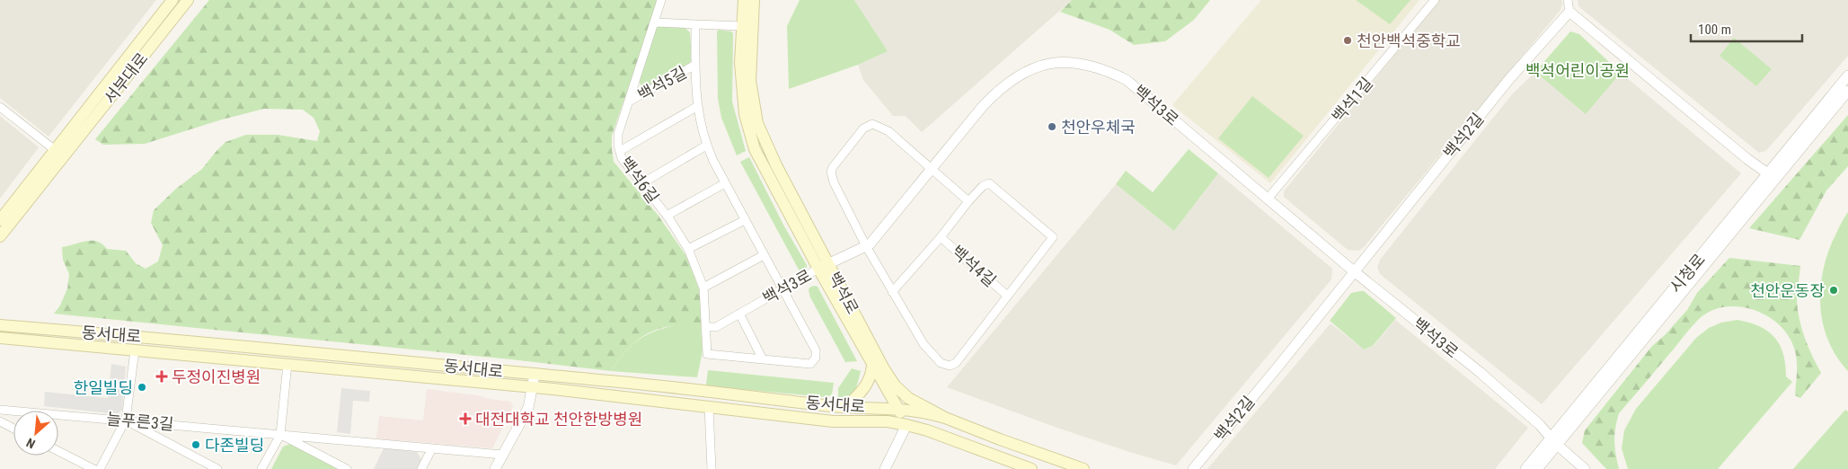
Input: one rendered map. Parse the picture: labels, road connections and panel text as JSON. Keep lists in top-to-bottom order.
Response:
{
  "streets": {
    "main road": ["서부대로", "백석로", "동서대로"],
    "street": [
      "백석5길",
      "백석1길",
      "백석3로",
      "백석2길",
      "백석6길",
      "백석4길",
      "시청로",
      "늘푸른3길"
    ]
  },
  "crossings": [
    ["백석5길", "백석3로"],
    ["백석5길", "백석6길"],
    ["백석1길", "백석3로"],
    ["백석3로", "백석2길"],
    ["백석3로", "백석6길"],
    ["백석3로", "시청로"],
    ["백석3로", "백석로"],
    ["백석로", "동서대로"]
  ],
  "parks": ["백석어린이공원"],
  "places": {
    "other": [
      "천안백석중학교",
      "천안우체국",
      "천안운동장",
      "한일빌딩",
      "다존빌딩"
    ],
    "health": ["두정이진병원", "대전대학교 천안한방병원"]
  },
  "scale_bar": "100 m",
  "north": "bottom left"
}
